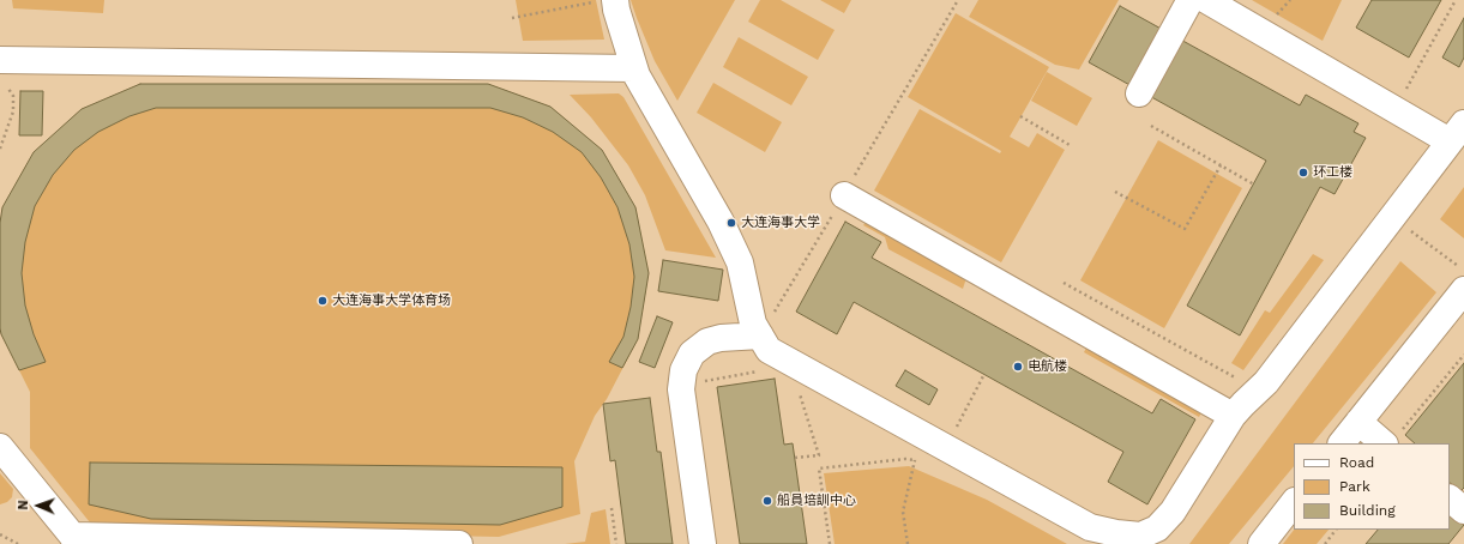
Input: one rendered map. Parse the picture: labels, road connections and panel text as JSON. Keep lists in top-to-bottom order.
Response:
{
  "places": [
    "环工楼",
    "大连海事大学",
    "大连海事大学体育场",
    "电航楼",
    "船員培訓中心"
  ],
  "legend": ["Road", "Park", "Building"],
  "north": "left"
}
